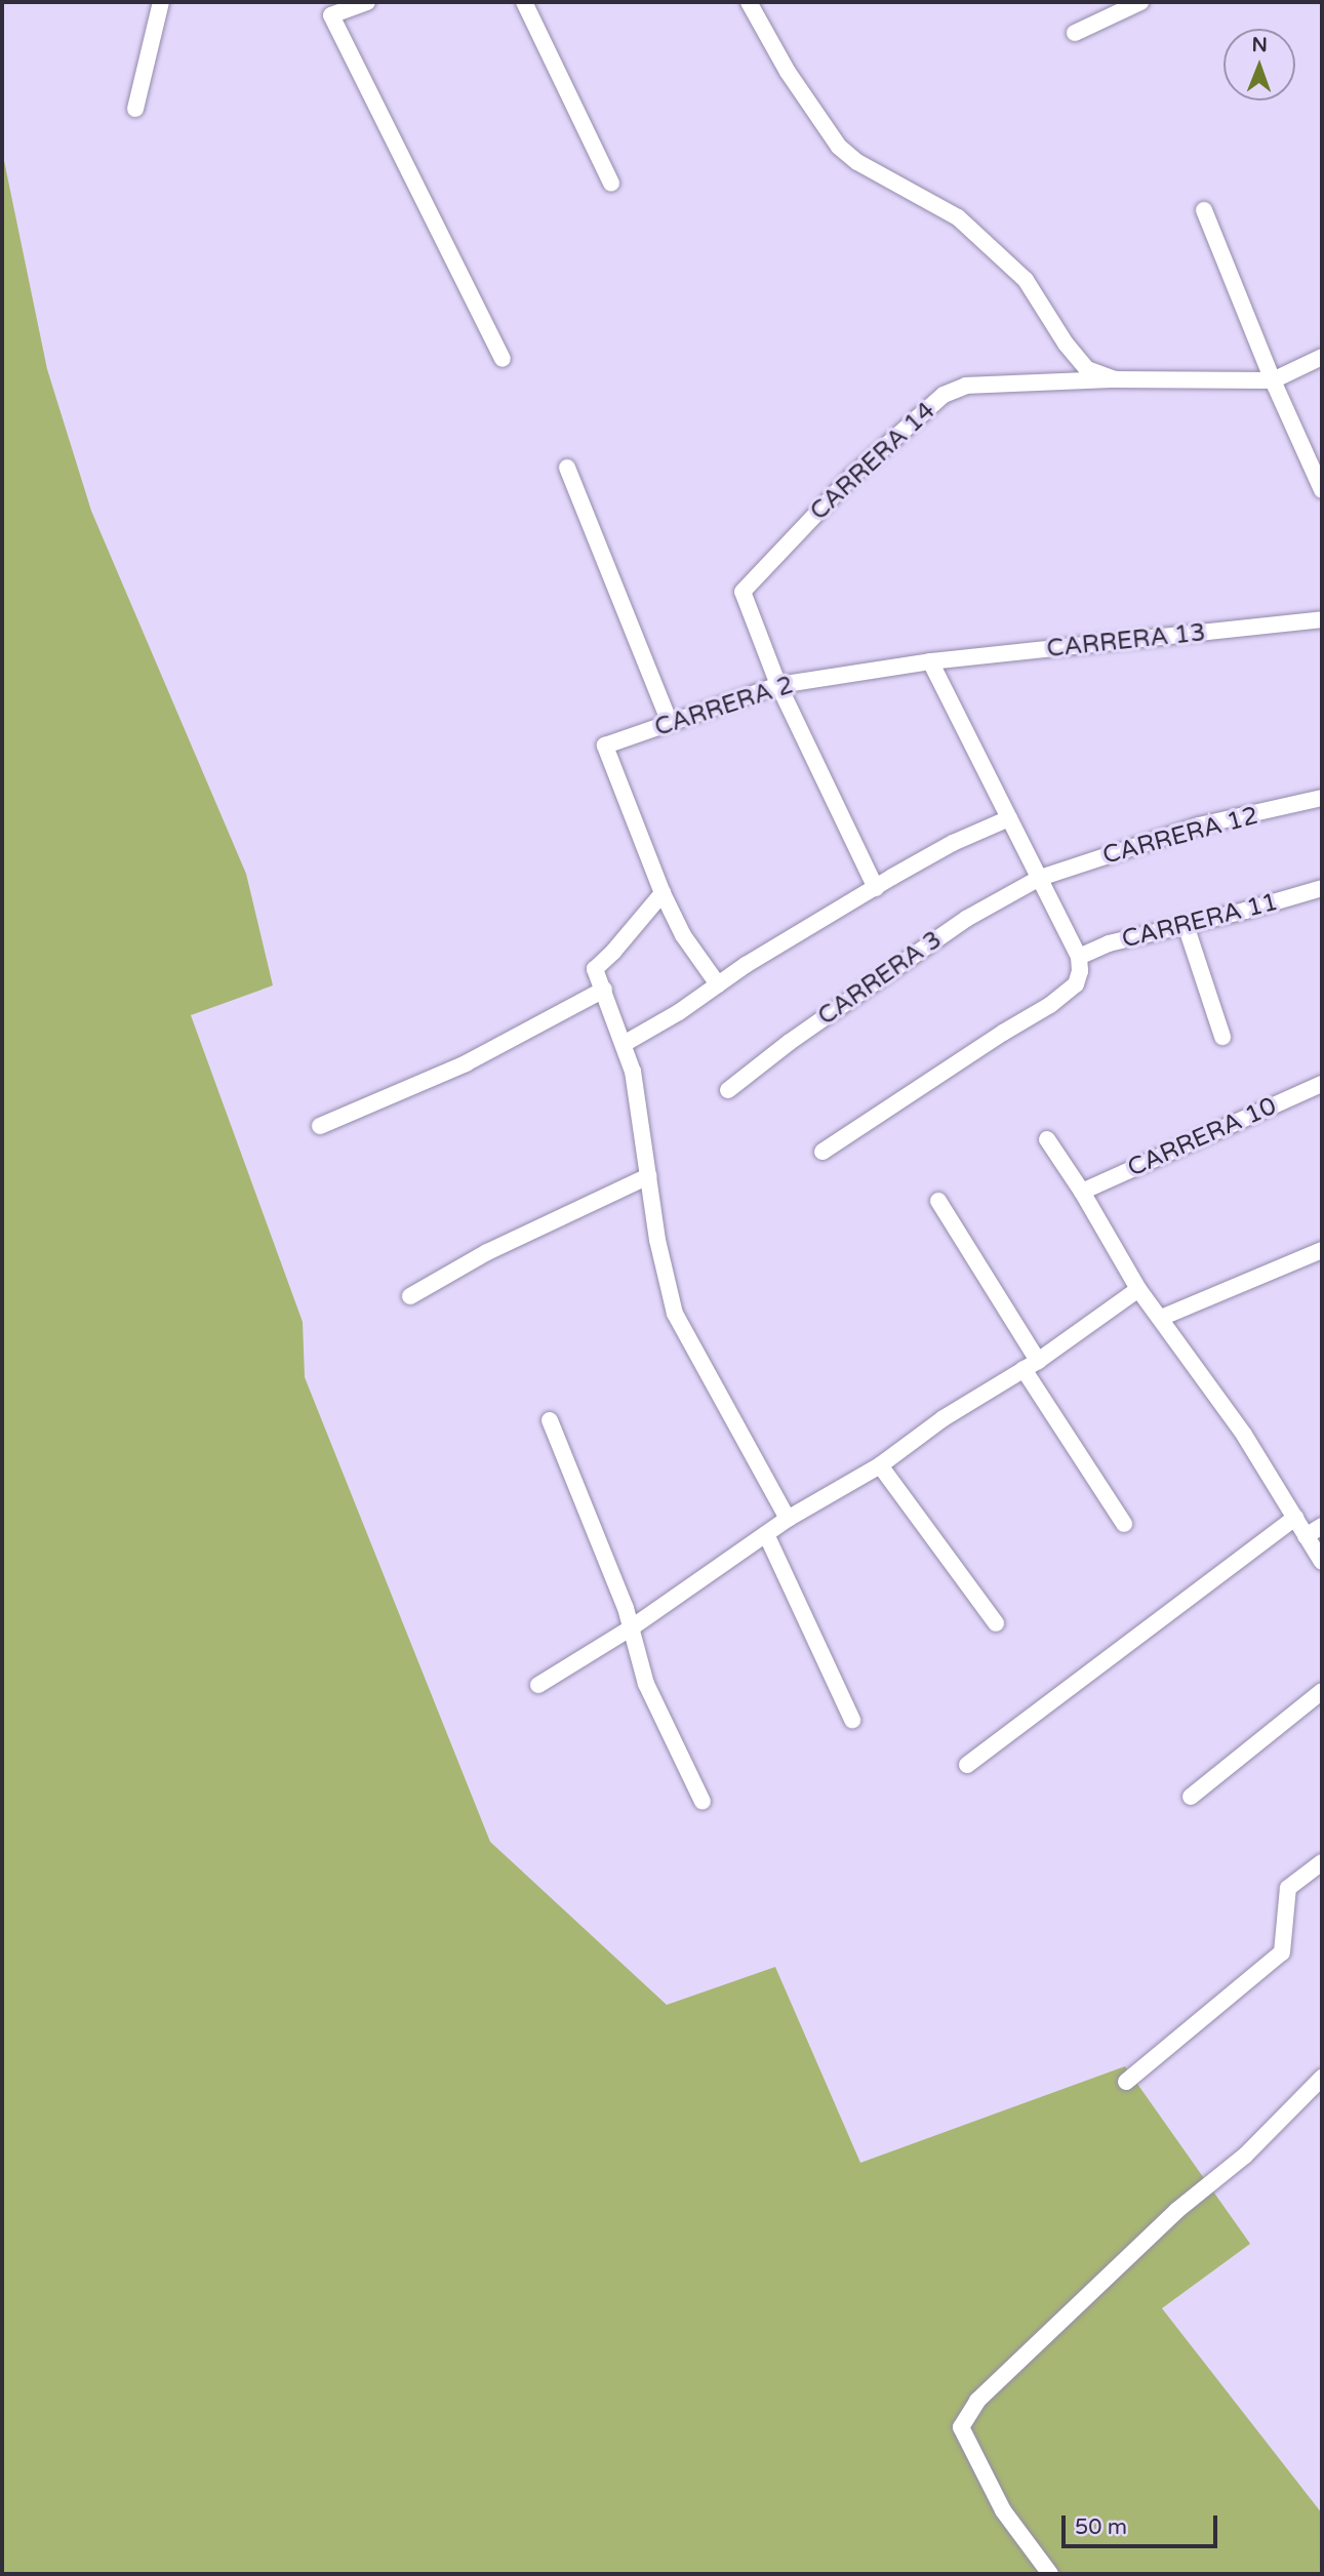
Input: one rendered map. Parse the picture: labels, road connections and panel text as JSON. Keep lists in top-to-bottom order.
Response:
{
  "streets": {
    "street": [
      "CARRERA 14",
      "CARRERA 13",
      "CARRERA 2",
      "CARRERA 12",
      "CARRERA 11",
      "CARRERA 3",
      "CARRERA 10"
    ]
  },
  "crossings": [
    ["CARRERA 14", "CARRERA 2"],
    ["CARRERA 13", "CARRERA 2"],
    ["CARRERA 12", "CARRERA 3"]
  ],
  "scale_bar": "50 m",
  "north": "top"
}
